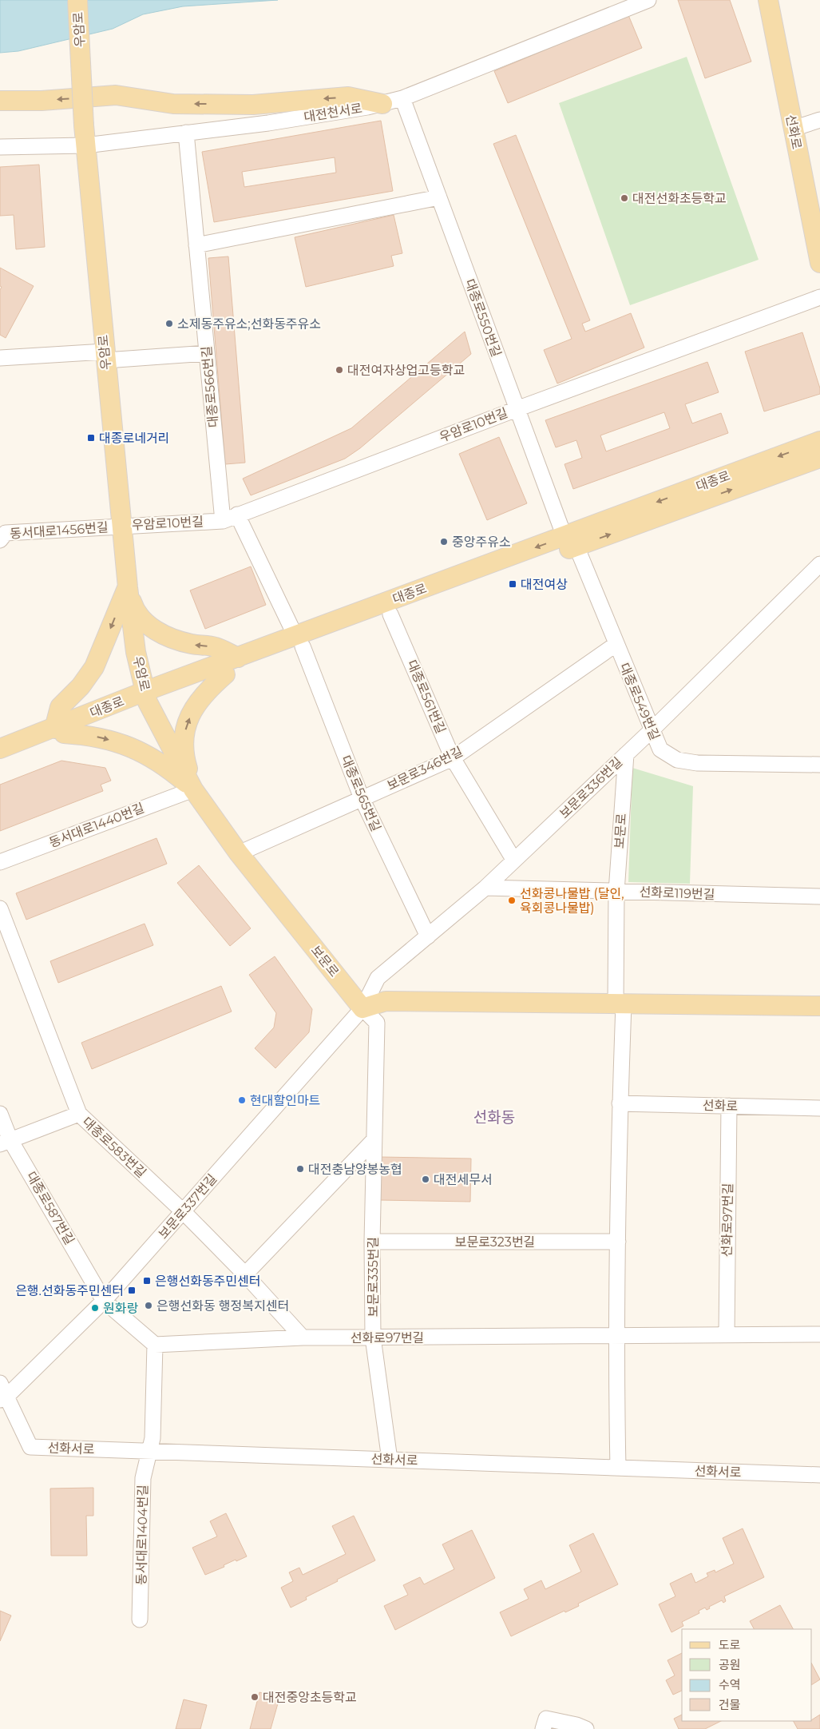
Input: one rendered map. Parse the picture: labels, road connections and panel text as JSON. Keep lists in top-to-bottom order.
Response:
{
  "streets": {
    "main road": [
      "우암로",
      "선화로",
      "대종로",
      "보문로"
    ],
    "street": [
      "대전천서로",
      "대종로550번길",
      "대종로566번길",
      "우암로10번길",
      "동서대로1456번길",
      "대종로561번길",
      "대종로549번길",
      "보문로346번길",
      "보문로336번길",
      "대종로565번길",
      "동서대로1440번길",
      "선화로119번길",
      "대종로583번길",
      "보문로337번길",
      "대종로587번길",
      "선화로97번길",
      "보문로323번길",
      "보문로335번길",
      "선화서로",
      "동서대로1404번길"
    ]
  },
  "crossings": [
    ["우암로", "대전천서로"],
    ["우암로", "우암로10번길"],
    ["우암로", "대종로"],
    ["우암로", "동서대로1456번길"],
    ["우암로", "보문로"],
    ["대전천서로", "대종로550번길"],
    ["대전천서로", "대종로566번길"],
    ["선화로", "선화로97번길"],
    ["대종로550번길", "우암로10번길"],
    ["대종로550번길", "대종로"],
    ["대종로550번길", "대종로549번길"],
    ["대종로566번길", "우암로10번길"],
    ["우암로10번길", "동서대로1456번길"],
    ["대종로", "대종로561번길"],
    ["대종로", "대종로549번길"],
    ["대종로", "대종로565번길"],
    ["대종로", "보문로"],
    ["대종로561번길", "보문로346번길"],
    ["대종로561번길", "보문로336번길"],
    ["대종로549번길", "보문로346번길"],
    ["대종로549번길", "보문로336번길"],
    ["보문로346번길", "대종로565번길"],
    ["보문로346번길", "보문로"],
    ["보문로336번길", "대종로565번길"],
    ["보문로336번길", "보문로"],
    ["보문로336번길", "선화로119번길"],
    ["보문로336번길", "보문로337번길"],
    ["보문로336번길", "보문로335번길"],
    ["동서대로1440번길", "보문로"],
    ["보문로", "선화로119번길"],
    ["보문로", "보문로337번길"],
    ["보문로", "보문로335번길"],
    ["대종로583번길", "보문로337번길"],
    ["대종로583번길", "선화로97번길"],
    ["보문로337번길", "대종로587번길"],
    ["보문로337번길", "보문로335번길"],
    ["보문로337번길", "선화서로"],
    ["대종로587번길", "선화로97번길"],
    ["선화로97번길", "보문로335번길"],
    ["보문로323번길", "보문로335번길"],
    ["보문로335번길", "선화서로"],
    ["선화서로", "동서대로1404번길"]
  ],
  "districts": ["선화동"],
  "places": {
    "other": [
      "대전선화초등학교",
      "소제동주유소;선화동주유소",
      "대전여자상업고등학교",
      "중앙주유소",
      "선화콩나물밥 (달인, 육회콩나물밥)",
      "현대할인마트",
      "대전충남양봉농협",
      "대전세무서",
      "은행선화동 행정복지센터",
      "원화랑",
      "대전중앙초등학교"
    ],
    "transit": [
      "대종로네거리",
      "대전여상",
      "은행선화동주민센터",
      "은행.선화동주민센터"
    ]
  },
  "legend": [
    "도로",
    "공원",
    "수역",
    "건물"
  ]
}
